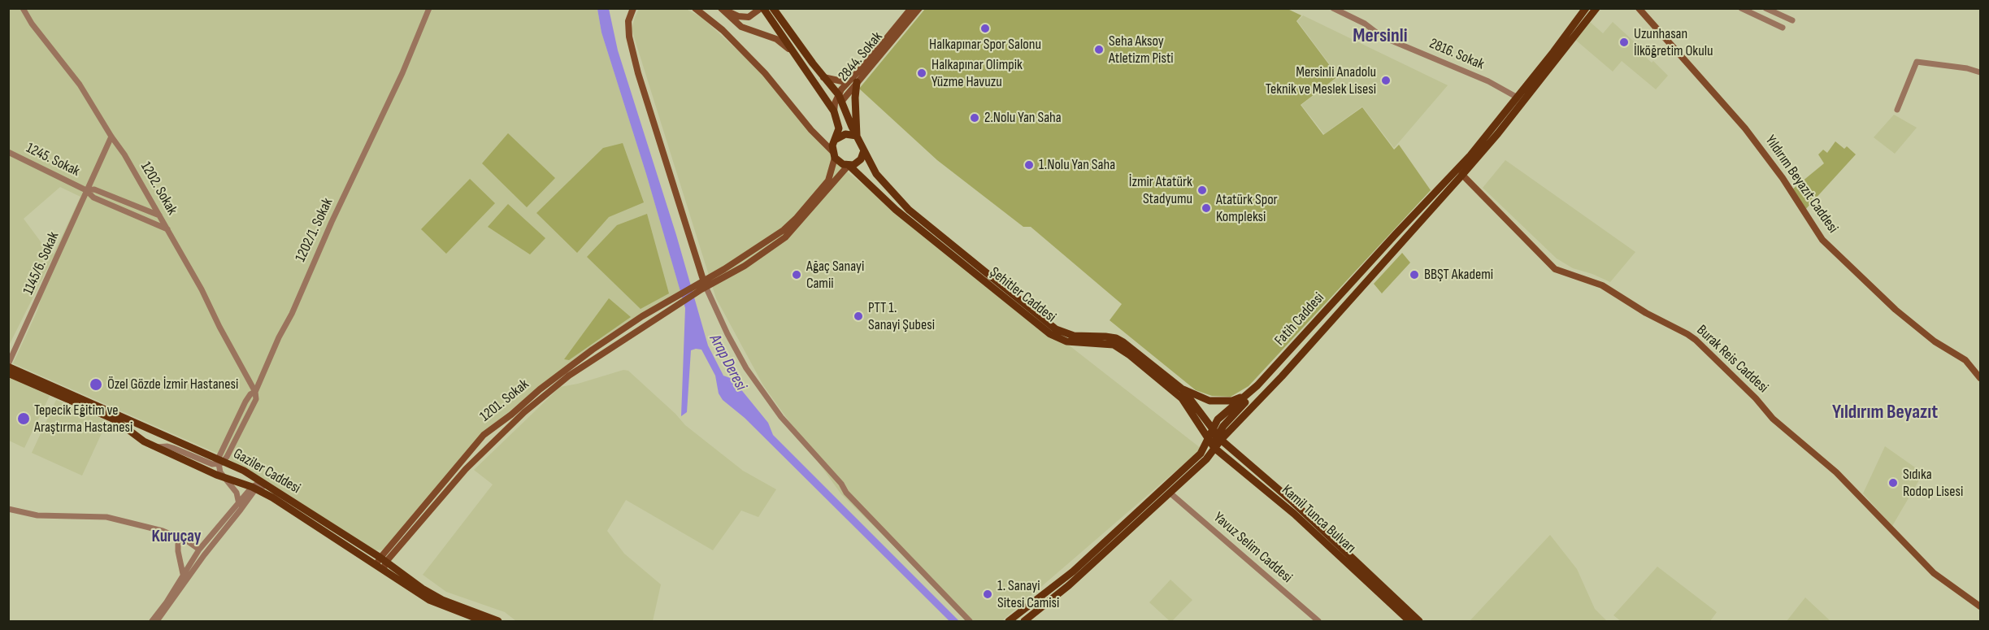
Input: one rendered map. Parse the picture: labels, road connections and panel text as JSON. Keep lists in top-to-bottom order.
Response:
{
  "streets": {
    "main road": [
      "2844. Sokak",
      "Yıldırım Beyazıt Caddesi",
      "Şehitler Caddesi",
      "Fatih Caddesi",
      "Burak Reis Caddesi",
      "1201. Sokak",
      "Gaziler Caddesi",
      "Kamil Tunca Bulvarı"
    ],
    "street": [
      "2816. Sokak",
      "1245. Sokak",
      "1202. Sokak",
      "1202/1. Sokak",
      "1145/6. Sokak",
      "Yavuz Selim Caddesi"
    ]
  },
  "crossings": [
    ["2816. Sokak", "Fatih Caddesi"],
    ["2844. Sokak", "Şehitler Caddesi"],
    ["1245. Sokak", "1145/6. Sokak"],
    ["1202. Sokak", "1202/1. Sokak"],
    ["1202. Sokak", "1145/6. Sokak"],
    ["1202/1. Sokak", "Gaziler Caddesi"],
    ["1145/6. Sokak", "Gaziler Caddesi"],
    ["Şehitler Caddesi", "Fatih Caddesi"],
    ["Şehitler Caddesi", "Kamil Tunca Bulvarı"],
    ["1201. Sokak", "Gaziler Caddesi"]
  ],
  "districts": ["Mersinli", "Yıldırım Beyazıt", "Kuruçay"],
  "water": ["Arap Deresi"],
  "places": [
    "Halkapınar Spor Salonu",
    "Uzunhasan İlköğretim Okulu",
    "Seha Aksoy Atletizm Pisti",
    "Halkapınar Olimpik Yüzme Havuzu",
    "Mersinli Anadolu Teknik ve Meslek Lisesi",
    "2.Nolu Yan Saha",
    "1.Nolu Yan Saha",
    "İzmir Atatürk Stadyumu",
    "Atatürk Spor Kompleksi",
    "Ağaç Sanayi Camii",
    "BBŞT Akademi",
    "PTT 1. Sanayi Şubesi",
    "Özel Gözde İzmir Hastanesi",
    "Tepecik Eğitim ve Araştırma Hastanesi",
    "Sıdıka Rodop Lisesi",
    "1. Sanayi Sitesi Camisi"
  ]
}
